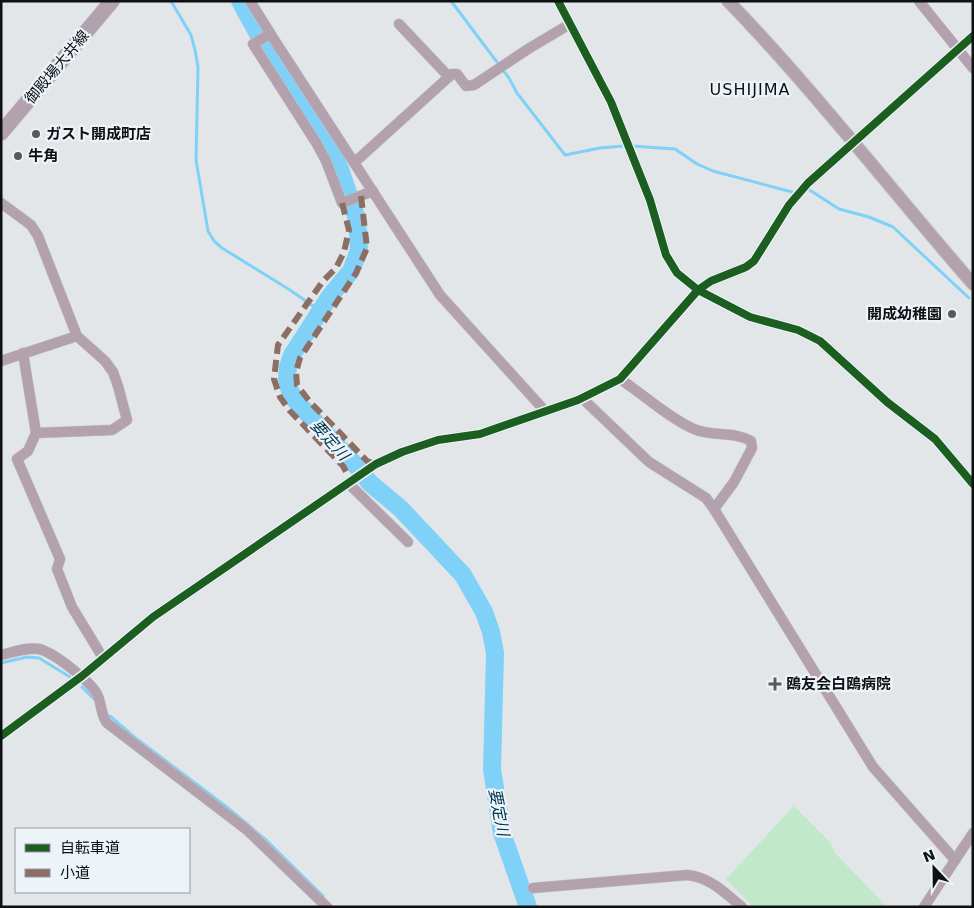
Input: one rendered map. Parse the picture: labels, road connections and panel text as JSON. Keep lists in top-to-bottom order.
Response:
{
  "streets": {
    "main road": ["御殿場大井線"]
  },
  "districts": ["USHIJIMA"],
  "water": ["要定川"],
  "places": {
    "other": ["ガスト開成町店", "牛角", "開成幼稚園"],
    "health": ["鴎友会白鴎病院"]
  },
  "legend": ["自転車道", "小道"],
  "north": "top"
}
